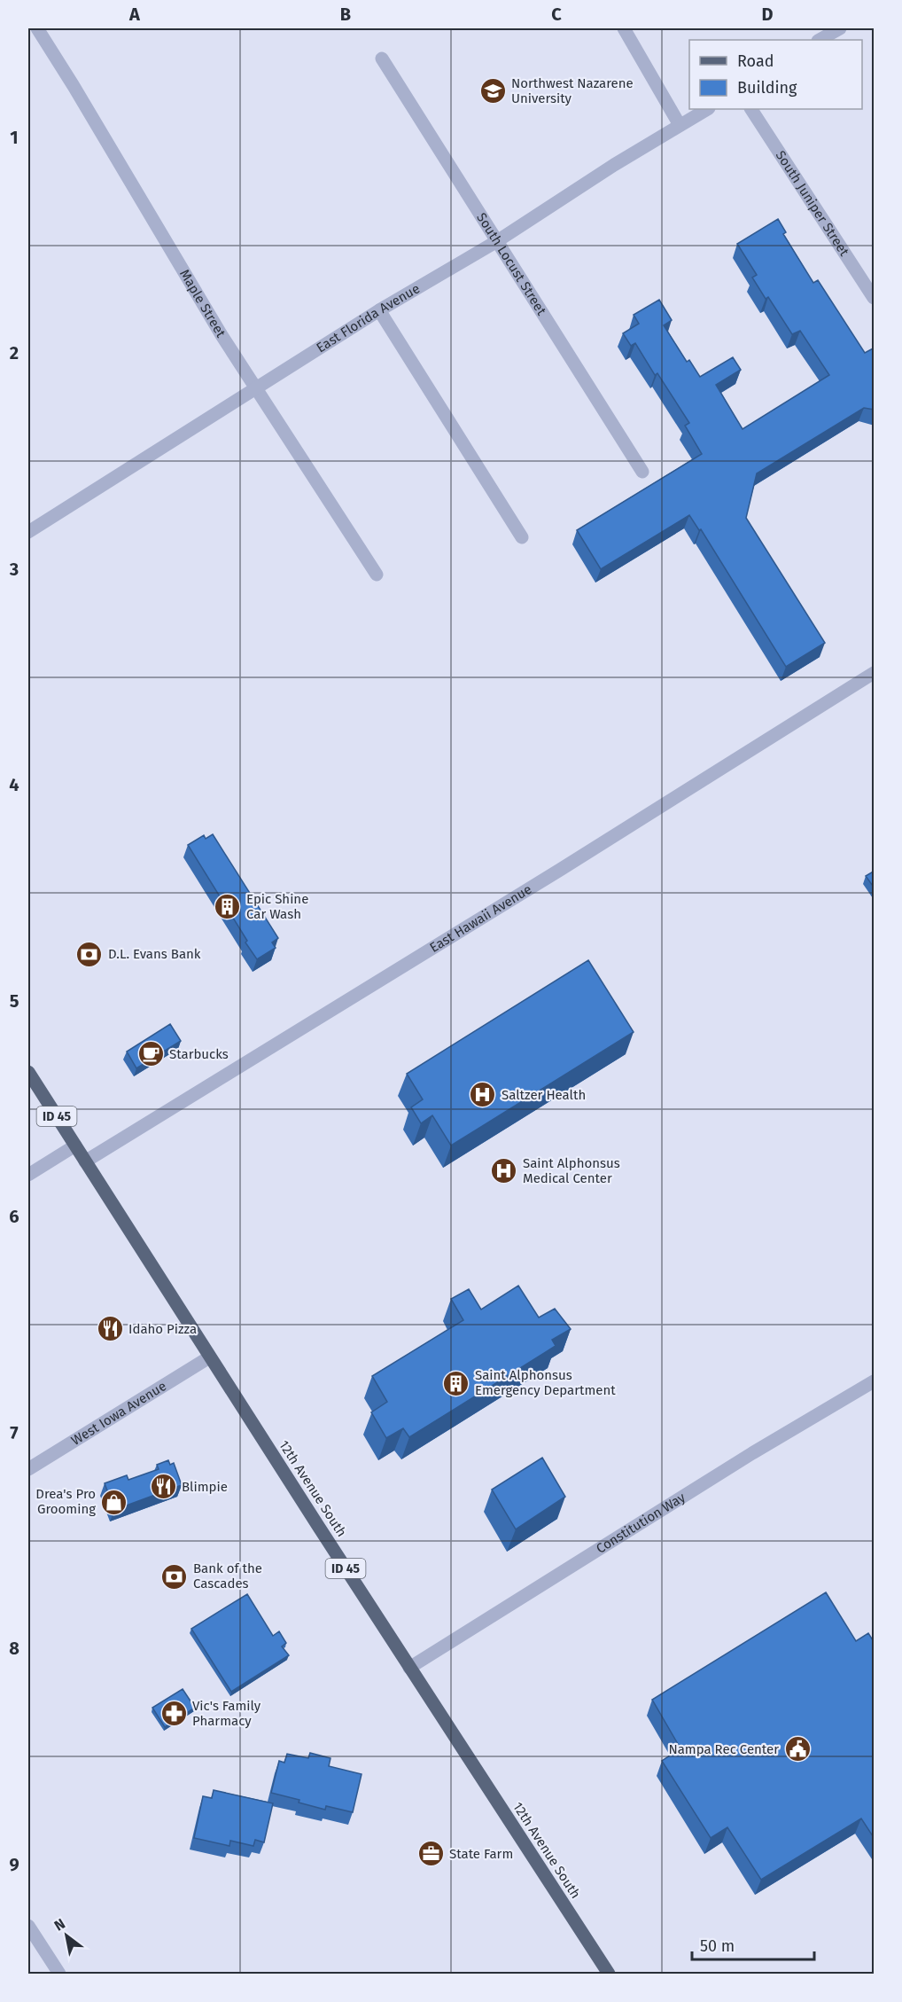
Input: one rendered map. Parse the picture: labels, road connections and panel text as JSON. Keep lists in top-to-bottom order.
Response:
{
  "streets": {
    "main road": ["ID 45", "12th Avenue South"],
    "street": [
      "South Juniper Street",
      "South Locust Street",
      "Maple Street",
      "East Florida Avenue",
      "East Hawaii Avenue",
      "West Iowa Avenue",
      "Constitution Way"
    ]
  },
  "crossings": [
    ["South Locust Street", "East Florida Avenue"],
    ["Maple Street", "East Florida Avenue"],
    ["East Hawaii Avenue", "12th Avenue South"],
    ["West Iowa Avenue", "12th Avenue South"],
    ["12th Avenue South", "Constitution Way"]
  ],
  "places": {
    "school or university": ["Northwest Nazarene University"],
    "building": ["Epic Shine Car Wash", "Saint Alphonsus Emergency Department"],
    "bank": ["D.L. Evans Bank", "Bank of the Cascades"],
    "cafe": ["Starbucks"],
    "hospital": ["Saltzer Health", "Saint Alphonsus Medical Center"],
    "restaurant": ["Idaho Pizza", "Blimpie"],
    "shop": ["Drea's Pro Grooming"],
    "pharmacy": ["Vic's Family Pharmacy"],
    "public building": ["Nampa Rec Center"],
    "office": ["State Farm"]
  },
  "legend": ["Road", "Building"],
  "scale_bar": "50 m",
  "north": "top left",
  "grid": {
    "columns": [
      "A",
      "B",
      "C",
      "D"
    ],
    "rows": [
      "1",
      "2",
      "3",
      "4",
      "5",
      "6",
      "7",
      "8",
      "9"
    ]
  }
}
